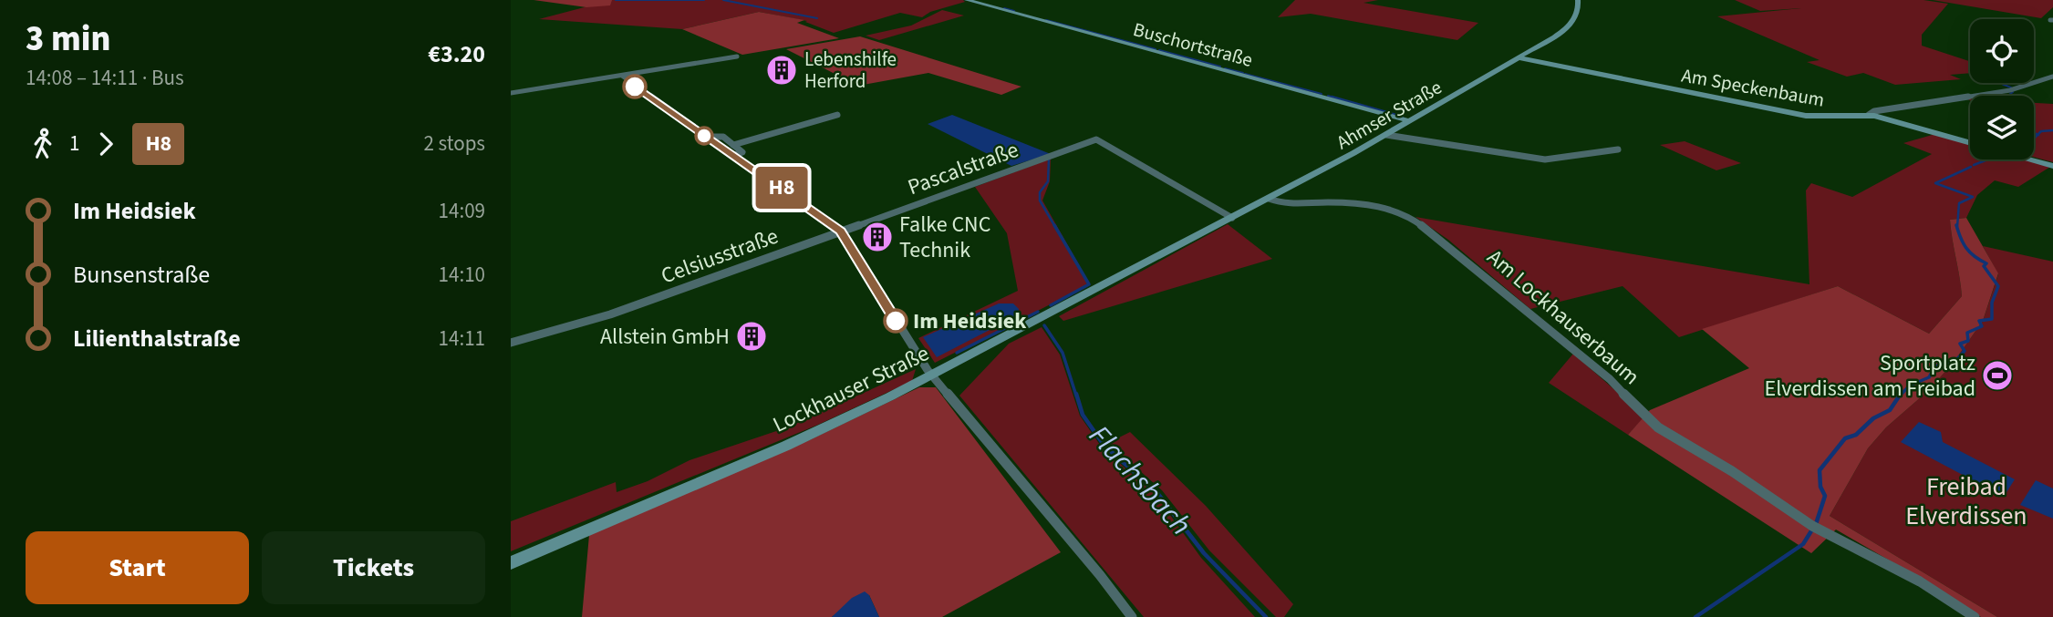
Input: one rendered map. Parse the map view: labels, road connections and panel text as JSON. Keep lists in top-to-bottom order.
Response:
{
  "streets": {
    "main road": [
      "Buschortstraße",
      "Am Speckenbaum",
      "Ahmser Straße",
      "Lockhauser Straße"
    ],
    "street": ["Pascalstraße", "Celsiusstraße", "Am Lockhauserbaum"]
  },
  "crossings": [
    ["Buschortstraße", "Ahmser Straße"],
    ["Am Speckenbaum", "Ahmser Straße"],
    ["Ahmser Straße", "Am Lockhauserbaum"],
    ["Ahmser Straße", "Lockhauser Straße"],
    ["Pascalstraße", "Celsiusstraße"],
    ["Pascalstraße", "Lockhauser Straße"],
    ["Am Lockhauserbaum", "Lockhauser Straße"]
  ],
  "water": ["Flachsbach"],
  "parks": ["Freibad Elverdissen"],
  "places": {
    "building": ["Lebenshilfe Herford", "Falke CNC Technik", "Allstein GmbH"],
    "other": ["Im Heidsiek"],
    "sports": ["Sportplatz Elverdissen am Freibad"]
  },
  "lines": ["bus line H8"],
  "page": {
    "heading": ["3 min", "14:08 – 14:11 · Bus", "€3.20"],
    "on_map": "H8",
    "legs": ["1", "H8", "2 stops"],
    "list": [
      {
        "name": "Im Heidsiek",
        "value": "14:09"
      },
      {
        "name": "Bunsenstraße",
        "value": "14:10"
      },
      {
        "name": "Lilienthalstraße",
        "value": "14:11"
      }
    ],
    "buttons": ["Start", "Tickets"]
  }
}
